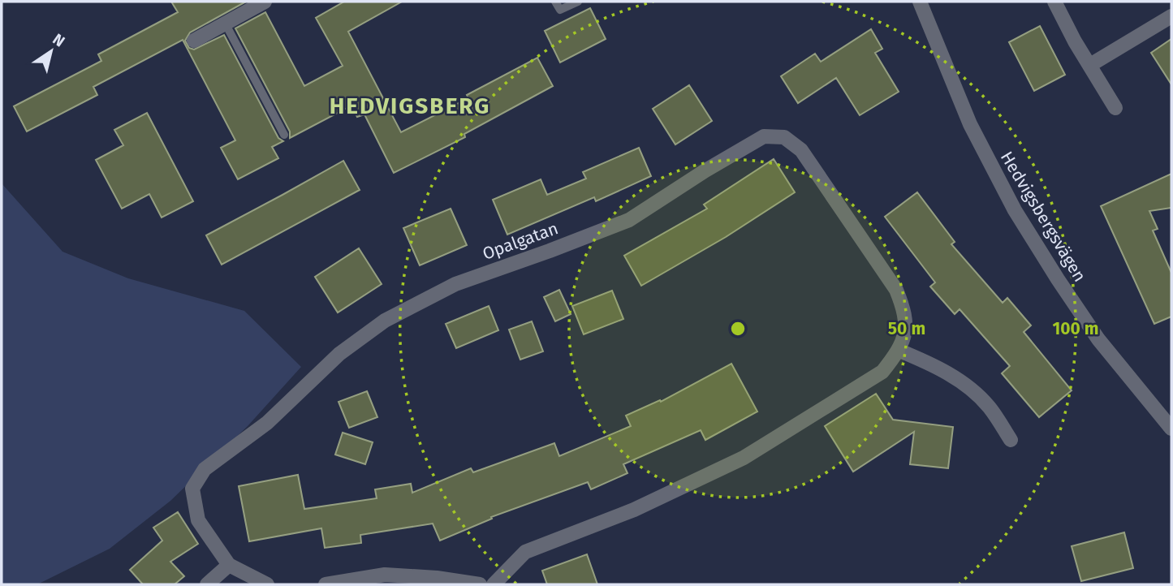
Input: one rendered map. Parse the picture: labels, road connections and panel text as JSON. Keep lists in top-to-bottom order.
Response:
{
  "streets": {
    "street": ["Hedvigsbergsvägen", "Opalgatan"]
  },
  "districts": ["HEDVIGSBERG"],
  "north": "top right",
  "rings": ["50 m", "100 m"]
}
